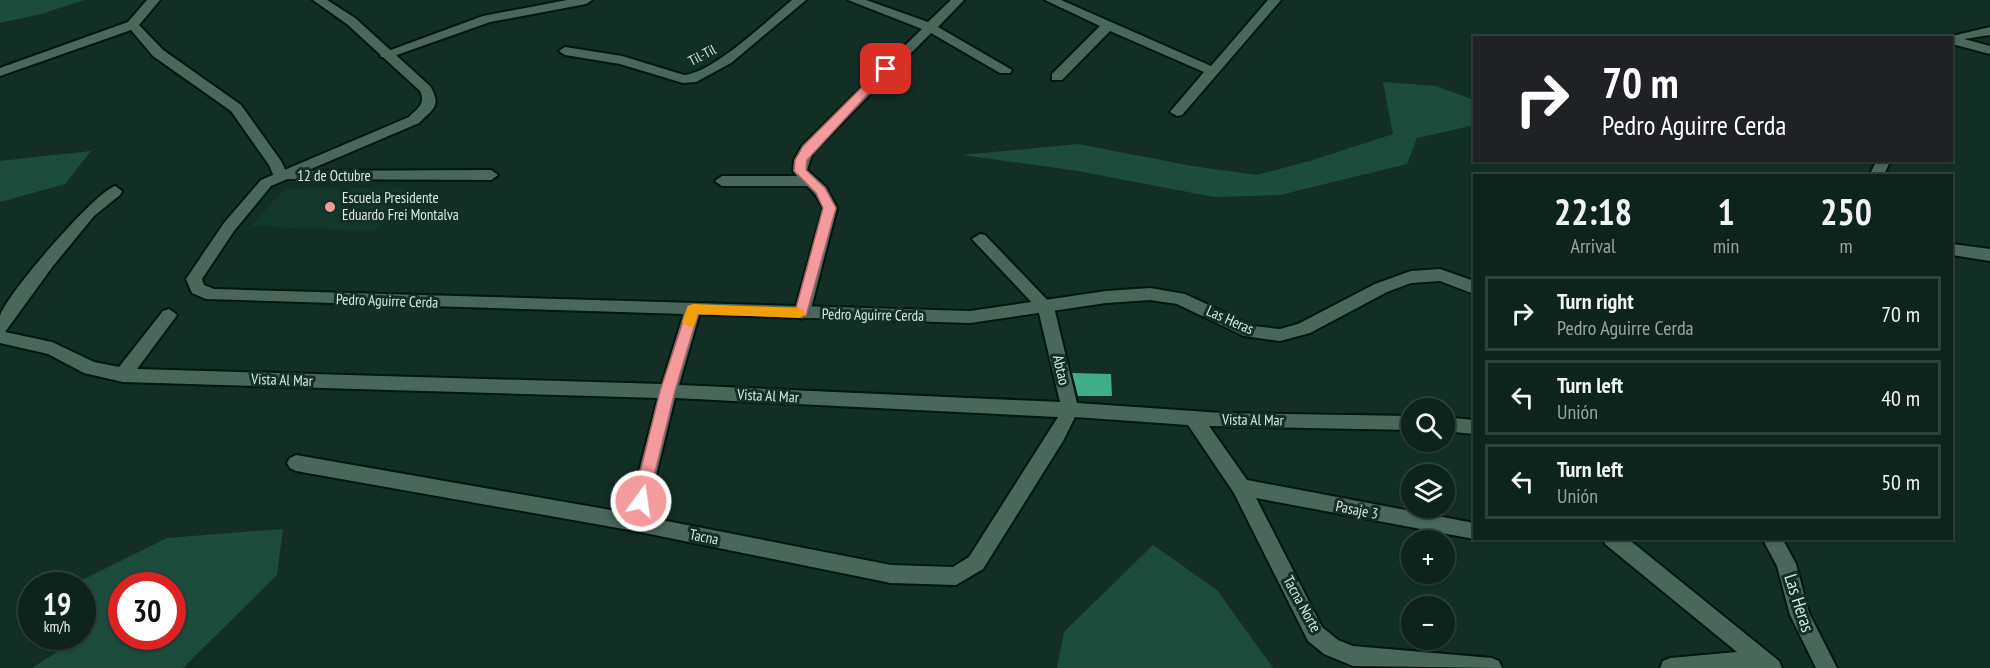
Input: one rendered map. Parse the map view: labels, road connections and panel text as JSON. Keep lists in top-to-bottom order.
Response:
{
  "streets": {
    "street": [
      "Til-Til",
      "12 de Octubre",
      "Pedro Aguirre Cerda",
      "Las Heras",
      "Abtao",
      "Vista Al Mar",
      "Pasaje 3",
      "Tacna",
      "Tacna Norte"
    ]
  },
  "crossings": [
    ["12 de Octubre", "Pedro Aguirre Cerda"],
    ["Pedro Aguirre Cerda", "Las Heras"],
    ["Pedro Aguirre Cerda", "Abtao"],
    ["Las Heras", "Abtao"],
    ["Abtao", "Vista Al Mar"],
    ["Abtao", "Tacna"],
    ["Vista Al Mar", "Tacna"],
    ["Vista Al Mar", "Tacna Norte"],
    ["Pasaje 3", "Tacna Norte"]
  ],
  "places": ["Escuela Presidente Eduardo Frei Montalva"],
  "page": {
    "turn": ["70 m", "Pedro Aguirre Cerda"],
    "eta": [
      "22:18",
      "Arrival",
      "1",
      "min",
      "250",
      "m"
    ],
    "list": [
      {
        "name": "Turn right",
        "note": "Pedro Aguirre Cerda",
        "value": "70 m"
      },
      {
        "name": "Turn left",
        "note": "Unión",
        "value": "40 m"
      },
      {
        "name": "Turn left",
        "note": "Unión",
        "value": "50 m"
      }
    ],
    "map_buttons": ["+", "−"],
    "speed": "19 km/h",
    "limit": "30"
  }
}
